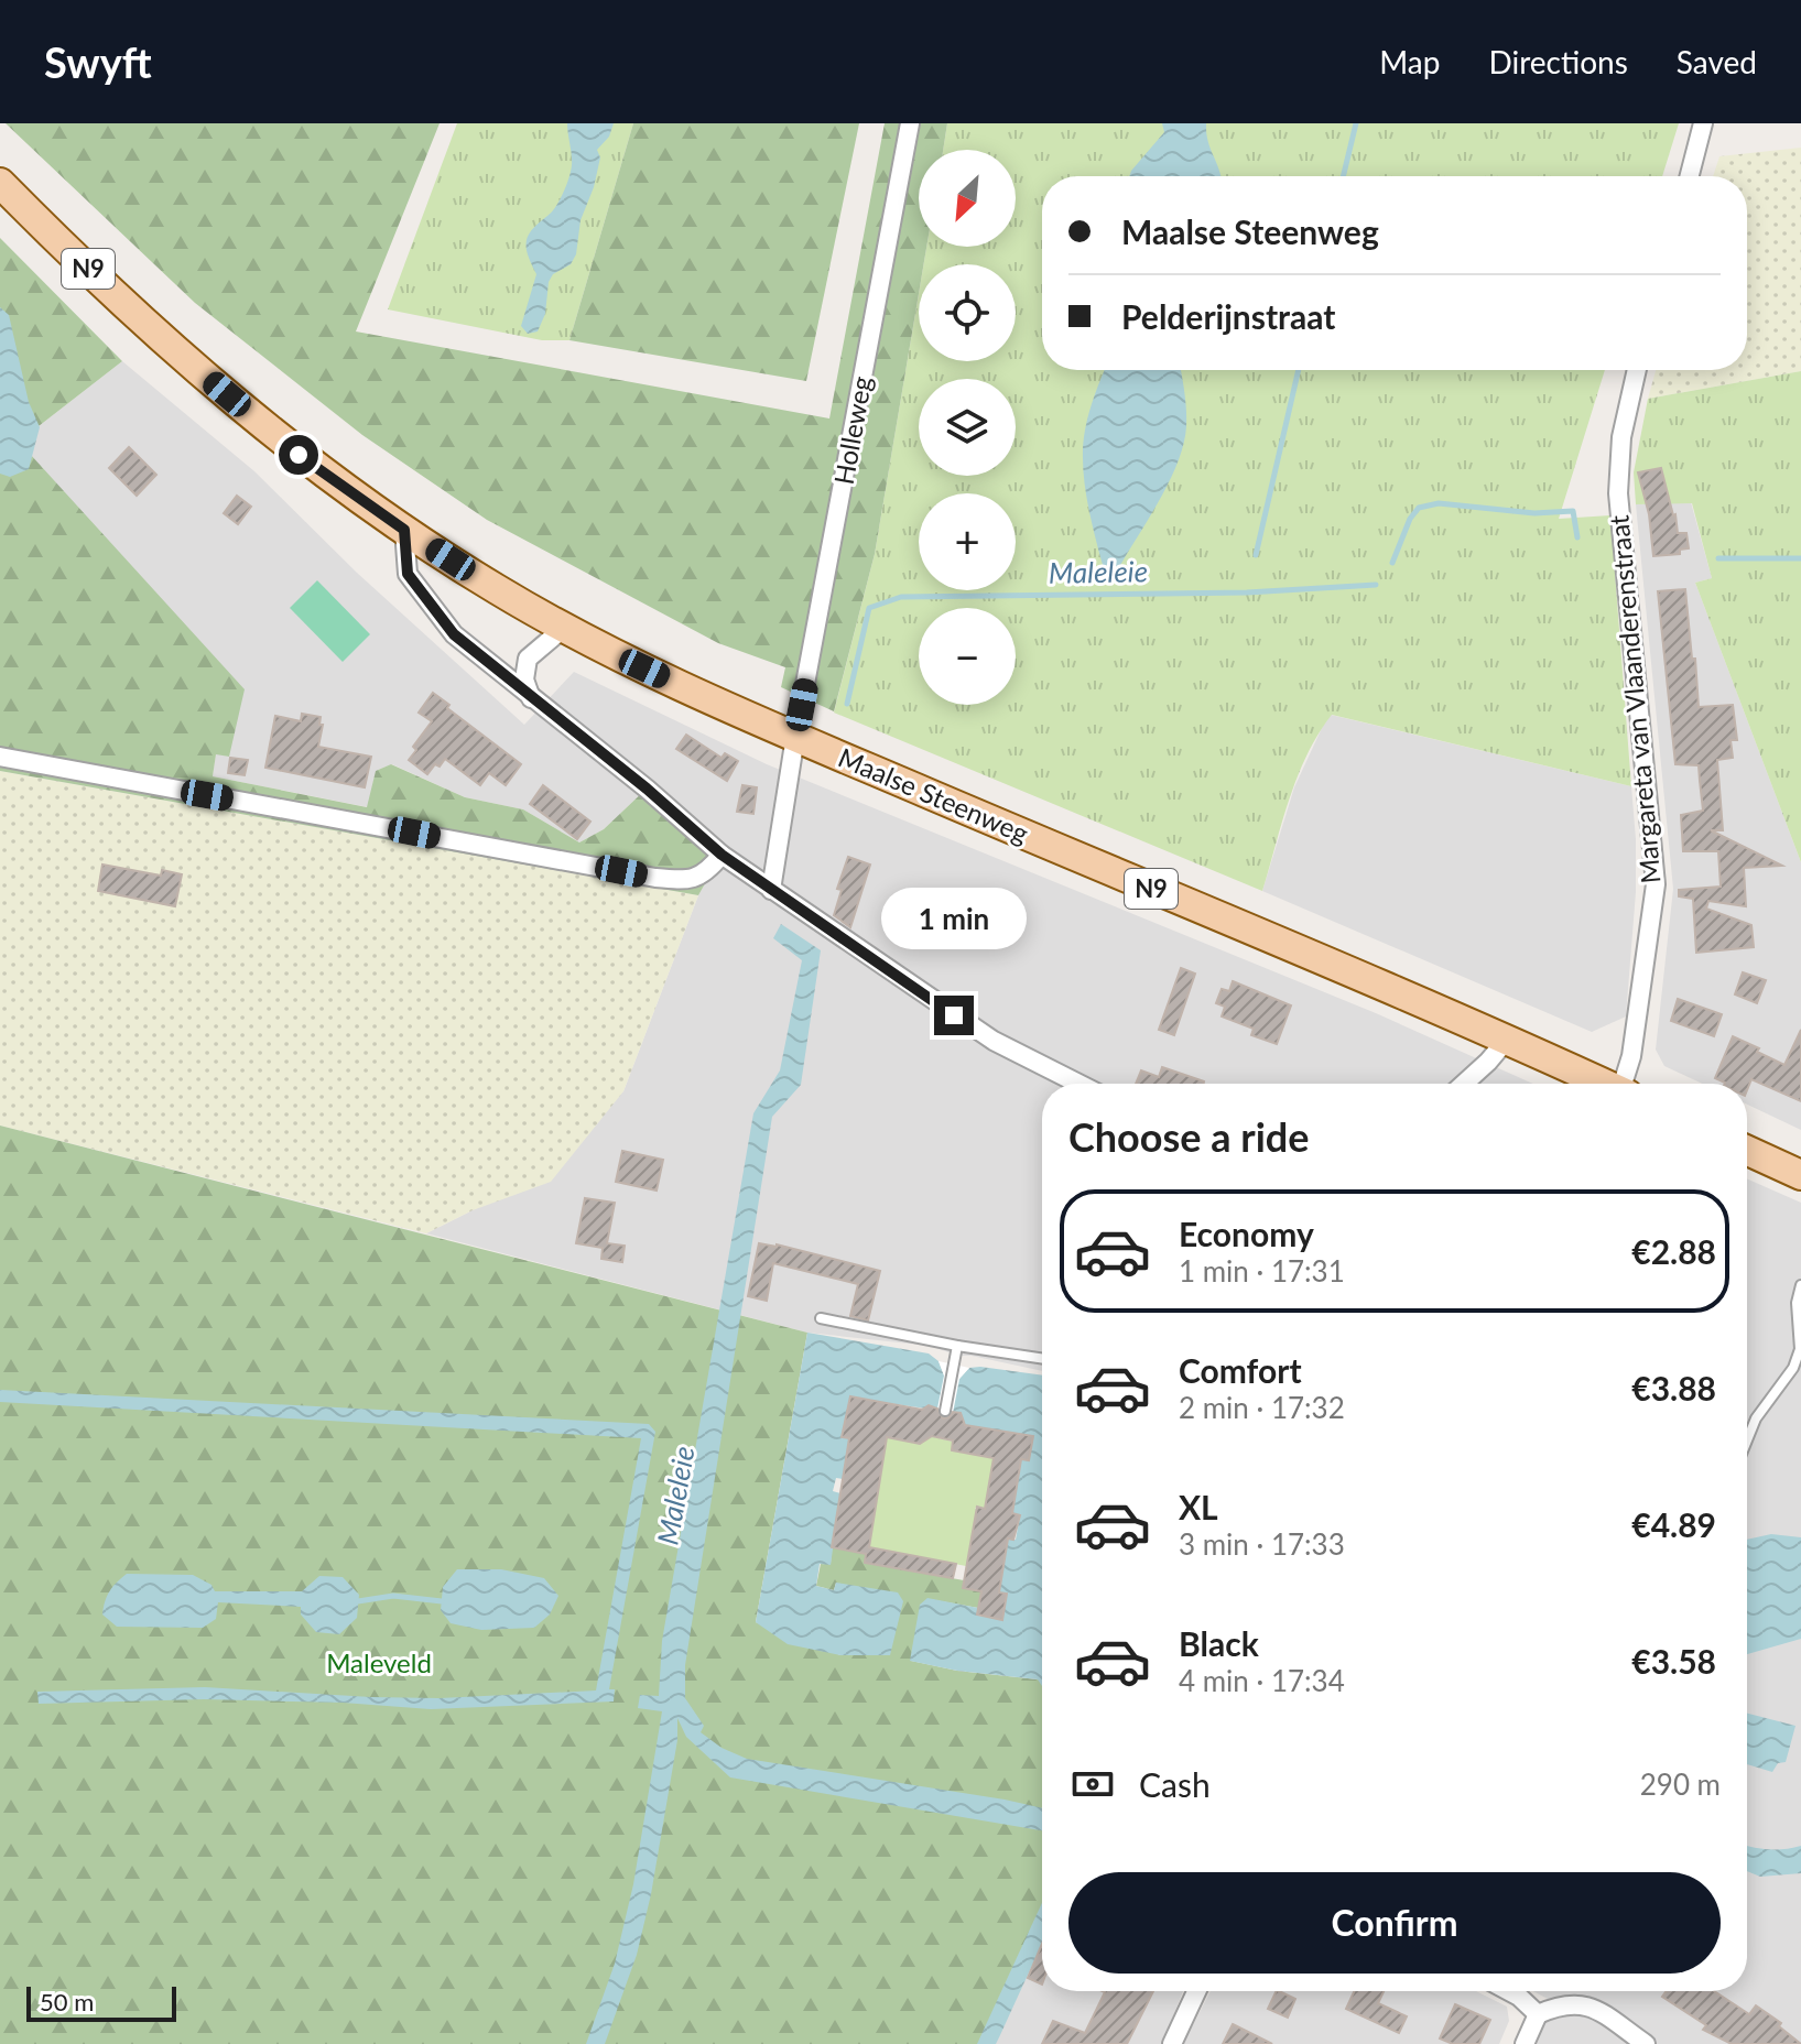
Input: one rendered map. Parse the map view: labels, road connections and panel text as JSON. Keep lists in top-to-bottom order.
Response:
{
  "streets": {
    "main road": ["N9", "Maalse Steenweg"],
    "street": ["Holleweg", "Margareta van Vlaanderenstraat"]
  },
  "crossings": [
    ["Holleweg", "Maalse Steenweg"]
  ],
  "water": ["Maleleie"],
  "parks": ["Maleveld"],
  "scale_bar": "50 m",
  "north": "bottom left",
  "page": {
    "header": "Swyft",
    "nav": ["Map", "Directions", "Saved"],
    "map_buttons": ["+", "−"],
    "banner": ["Maalse Steenweg", "Pelderijnstraat"],
    "bubble": "1 min",
    "heading": "Choose a ride",
    "list": [
      {
        "name": "Economy",
        "note": "1 min · 17:31",
        "value": "€2.88"
      },
      {
        "name": "Comfort",
        "note": "2 min · 17:32",
        "value": "€3.88"
      },
      {
        "name": "XL",
        "note": "3 min · 17:33",
        "value": "€4.89"
      },
      {
        "name": "Black",
        "note": "4 min · 17:34",
        "value": "€3.58"
      }
    ],
    "pay": ["Cash", "290 m"],
    "buttons": "Confirm",
    "scale": "50 m"
  }
}
